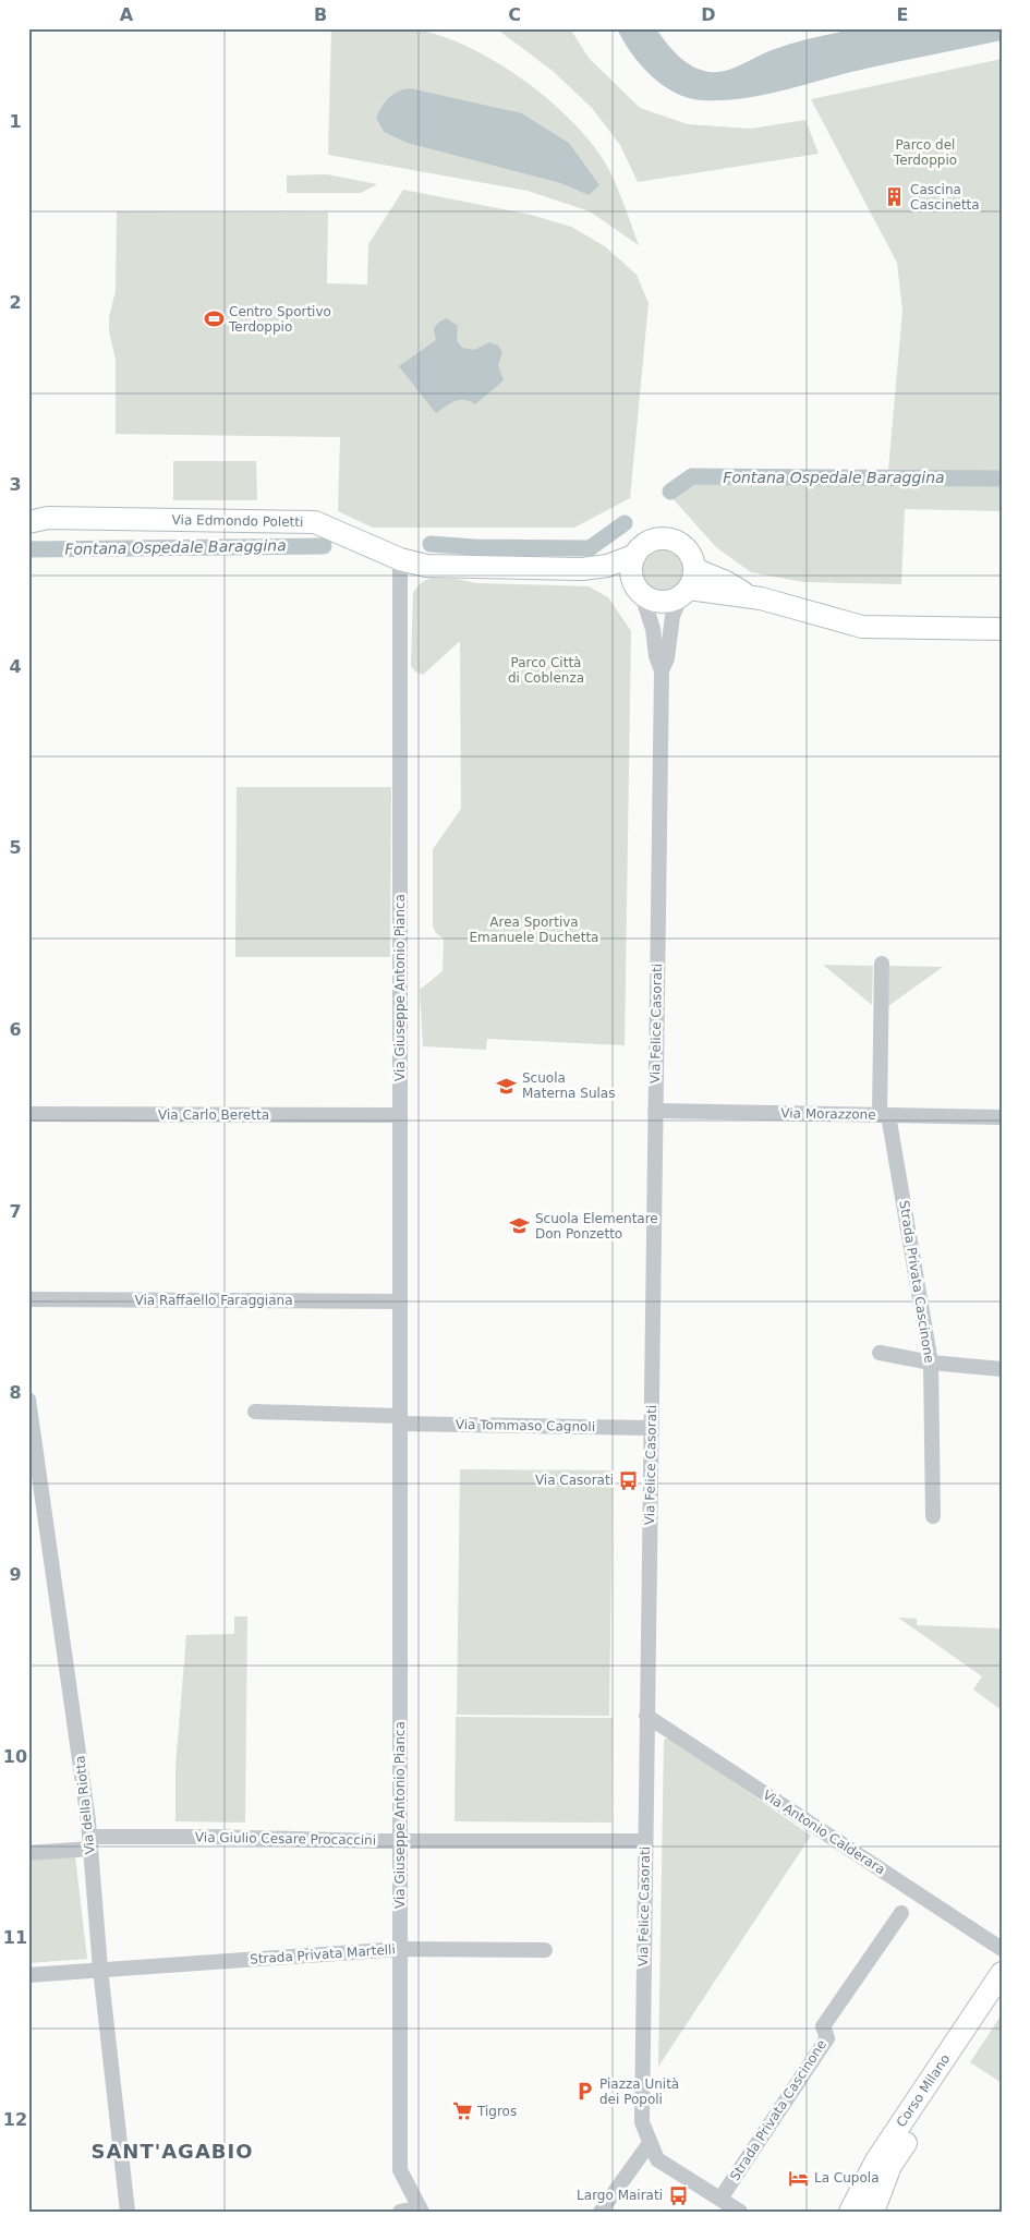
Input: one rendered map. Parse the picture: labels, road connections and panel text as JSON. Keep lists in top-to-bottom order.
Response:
{
  "streets": {
    "street": [
      "Via Edmondo Poletti",
      "Via Giuseppe Antonio Pianca",
      "Via Felice Casorati",
      "Via Morazzone",
      "Via Carlo Beretta",
      "Strada Privata Cascinone",
      "Via Raffaello Faraggiana",
      "Via Tommaso Cagnoli",
      "Via della Riotta",
      "Via Antonio Calderara",
      "Via Giulio Cesare Procaccini",
      "Strada Privata Martelli",
      "Corso Milano"
    ]
  },
  "crossings": [
    ["Via Edmondo Poletti", "Via Giuseppe Antonio Pianca"],
    ["Via Giuseppe Antonio Pianca", "Via Carlo Beretta"],
    ["Via Giuseppe Antonio Pianca", "Via Raffaello Faraggiana"],
    ["Via Giuseppe Antonio Pianca", "Via Tommaso Cagnoli"],
    ["Via Giuseppe Antonio Pianca", "Via Giulio Cesare Procaccini"],
    ["Via Giuseppe Antonio Pianca", "Strada Privata Martelli"],
    ["Via Felice Casorati", "Via Morazzone"],
    ["Via Felice Casorati", "Strada Privata Cascinone"],
    ["Via Felice Casorati", "Via Tommaso Cagnoli"],
    ["Via Felice Casorati", "Via Antonio Calderara"],
    ["Via Felice Casorati", "Via Giulio Cesare Procaccini"],
    ["Via Morazzone", "Strada Privata Cascinone"],
    ["Via della Riotta", "Via Giulio Cesare Procaccini"],
    ["Via della Riotta", "Strada Privata Martelli"]
  ],
  "districts": ["SANT'AGABIO"],
  "water": ["Fontana Ospedale Baraggina"],
  "parks": ["Parco del Terdoppio", "Parco Città di Coblenza", "Area Sportiva Emanuele Duchetta"],
  "places": {
    "building": ["Cascina Cascinetta"],
    "sports": ["Centro Sportivo Terdoppio"],
    "school or university": ["Scuola Materna Sulas", "Scuola Elementare Don Ponzetto"],
    "bus stop": ["Via Casorati", "Largo Mairati"],
    "parking": ["Piazza Unità dei Popoli"],
    "supermarket": ["Tigros"],
    "hotel": ["La Cupola"]
  },
  "grid": {
    "columns": [
      "A",
      "B",
      "C",
      "D",
      "E"
    ],
    "rows": [
      "1",
      "2",
      "3",
      "4",
      "5",
      "6",
      "7",
      "8",
      "9",
      "10",
      "11",
      "12"
    ]
  }
}
